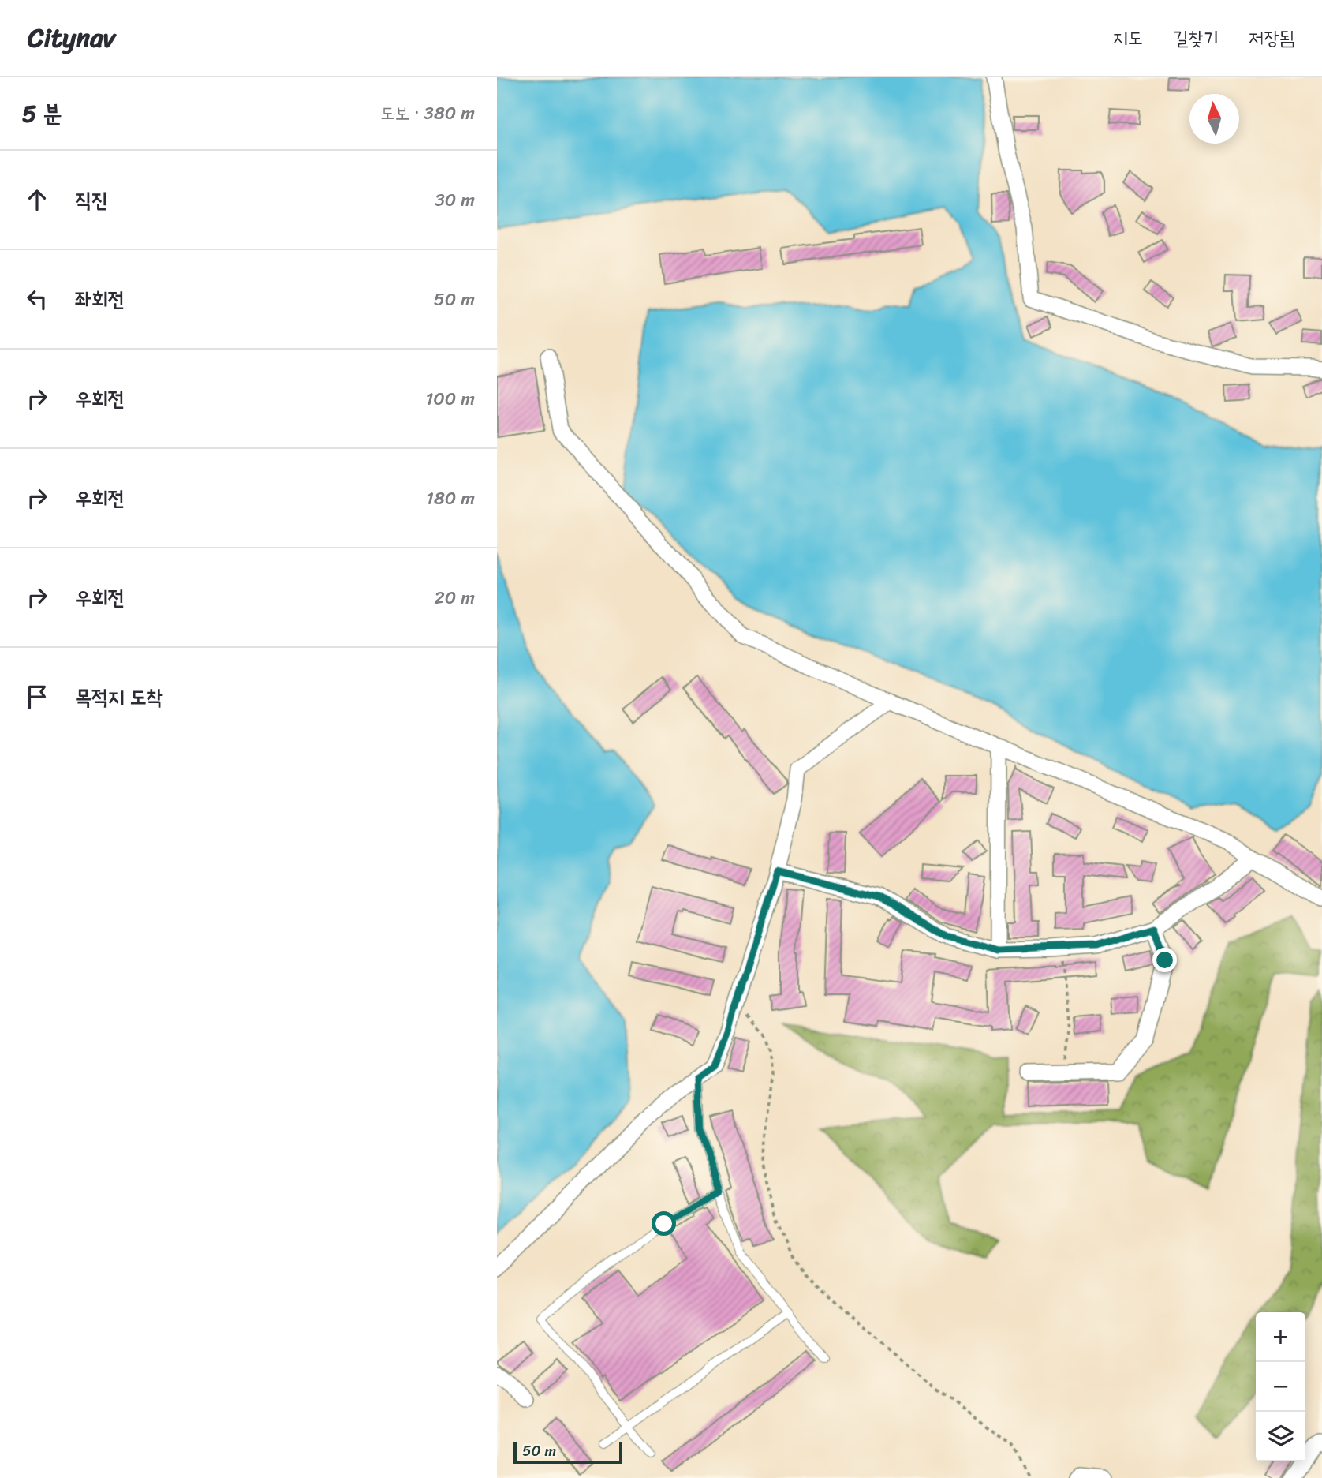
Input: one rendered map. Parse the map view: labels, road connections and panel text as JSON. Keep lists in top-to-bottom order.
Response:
{
  "scale_bar": "50 m",
  "north": "top",
  "page": {
    "header": "Citynav",
    "nav": ["지도", "길찾기", "저장됨"],
    "heading": ["5 분", "도보 · 380 m"],
    "list": [
      ["직진", "30 m"],
      ["좌회전", "50 m"],
      ["우회전", "100 m"],
      ["우회전", "180 m"],
      ["우회전", "20 m"],
      "목적지 도착"
    ],
    "map_buttons": ["+", "−"],
    "scale": "50 m"
  }
}
